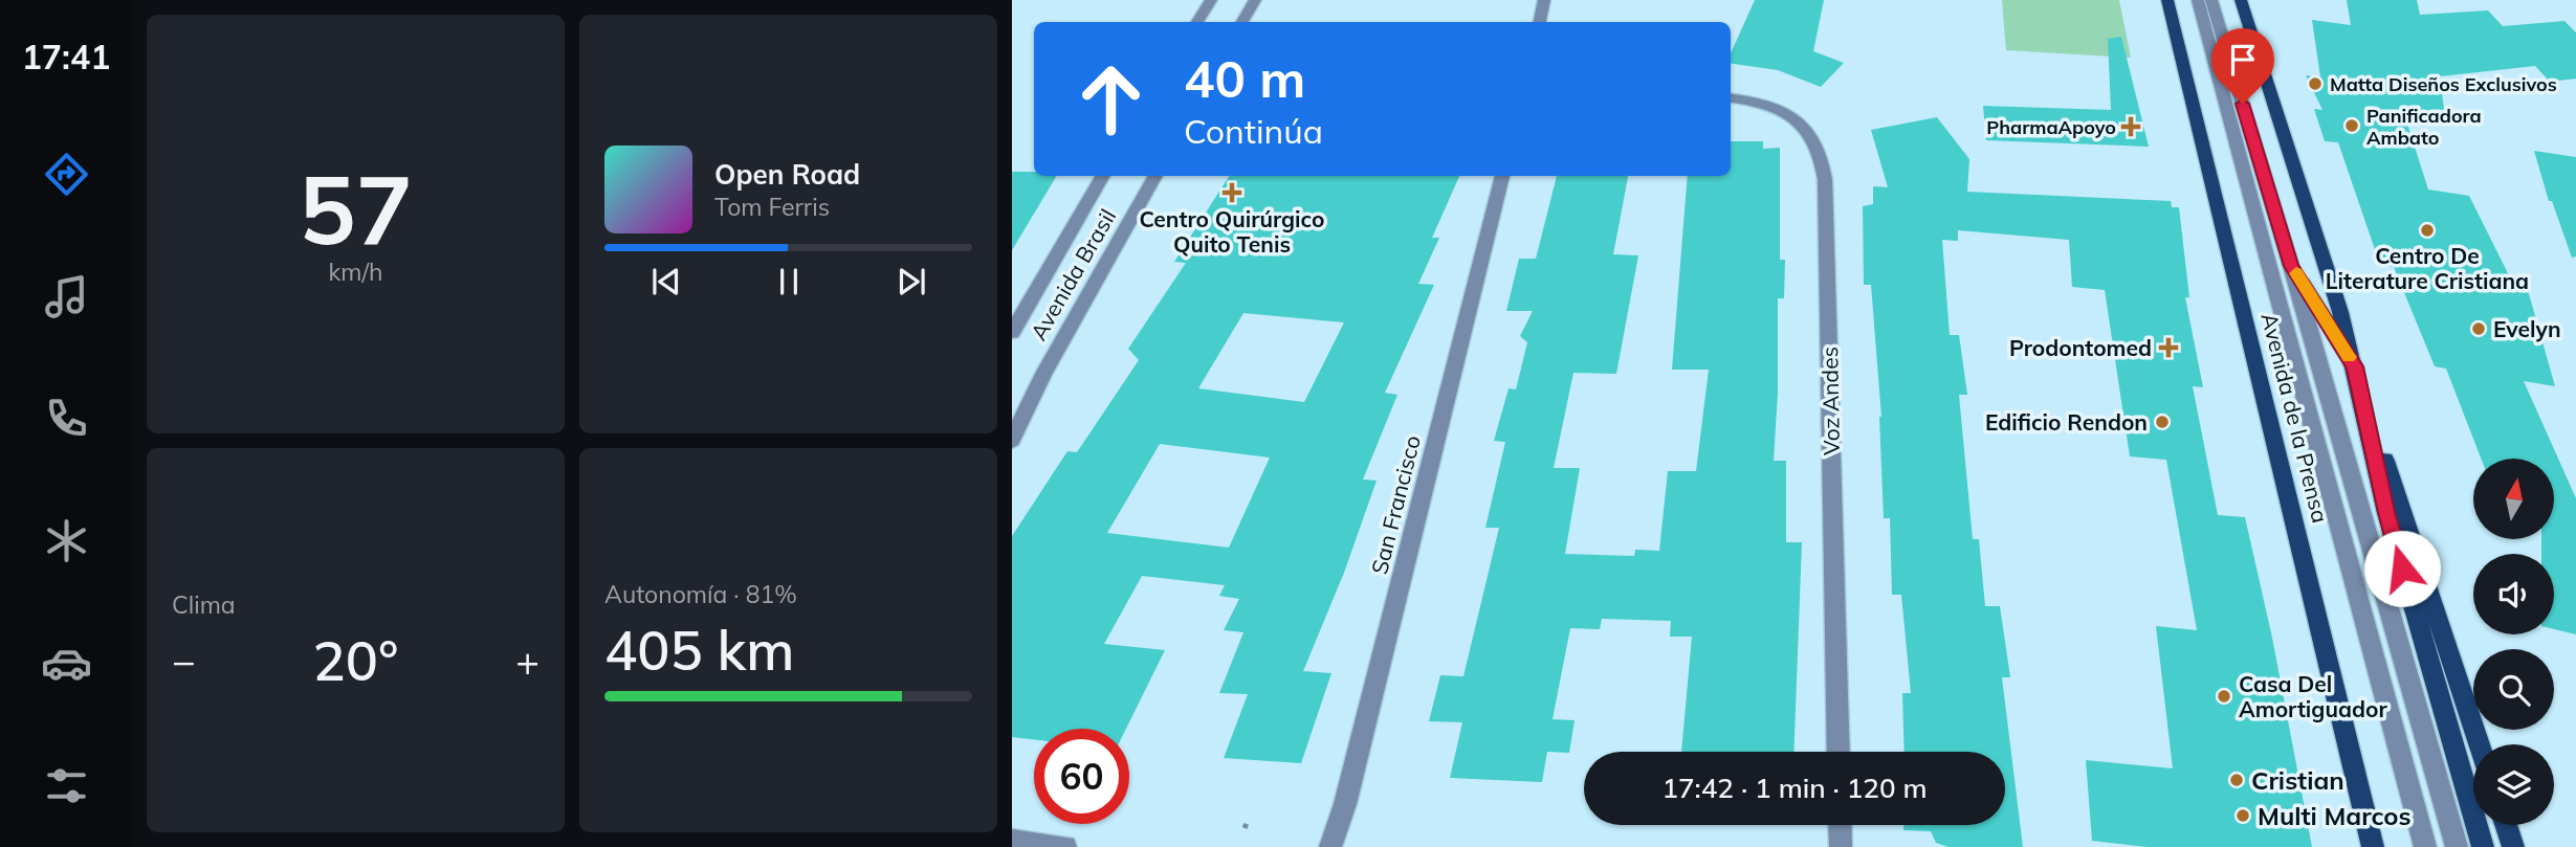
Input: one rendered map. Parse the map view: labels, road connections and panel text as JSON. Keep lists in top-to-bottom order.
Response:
{
  "streets": {
    "main road": ["Avenida de la Prensa"],
    "street": ["Avenida Brasil", "Voz Andes", "San Francisco"]
  },
  "places": {
    "other": [
      "Matta Diseños Exclusivos",
      "Panificadora Ambato",
      "Centro De Literature Cristiana",
      "Evelyn",
      "Edificio Rendon",
      "Casa Del Amortiguador",
      "Cristian",
      "Multi Marcos"
    ],
    "health": ["PharmaApoyo", "Centro Quirúrgico Quito Tenis", "Prodontomed"]
  },
  "north": "top",
  "page": {
    "tabs": "17:41",
    "tile": [
      ["57", "km/h"],
      "Clima",
      ["Autonomía · 81%", "405 km"]
    ],
    "turn": ["40 m", "Continúa"],
    "song": ["Open Road", "Tom Ferris"],
    "heat": ["−", "20°", "+"],
    "limit": "60",
    "trip": "17:42 · 1 min · 120 m"
  }
}
